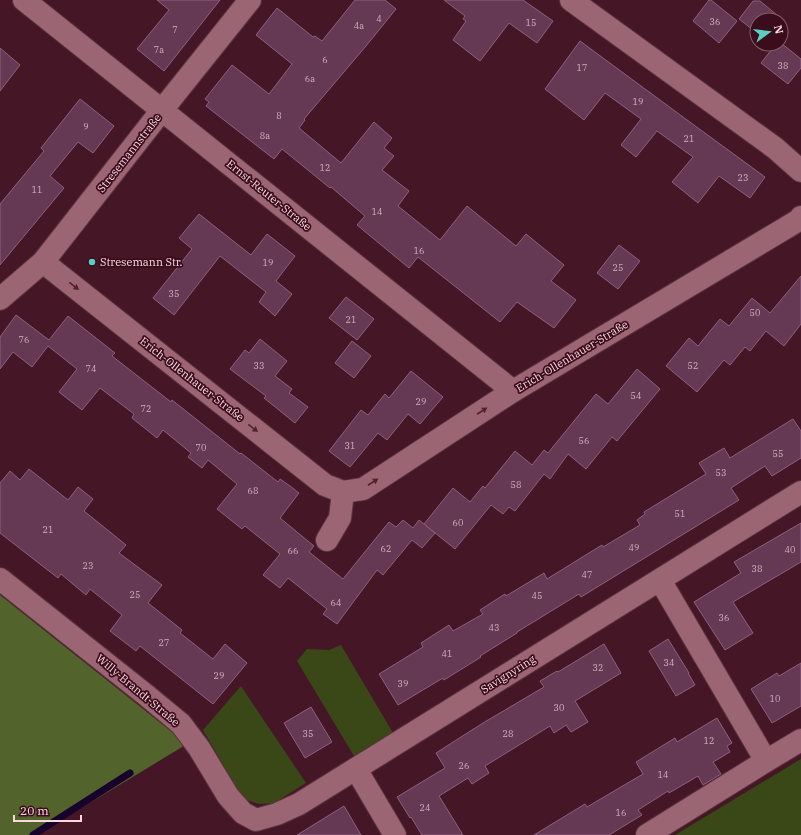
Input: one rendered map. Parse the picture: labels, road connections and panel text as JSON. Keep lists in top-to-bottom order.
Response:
{
  "streets": {
    "street": [
      "Stresemannstraße",
      "Ernst-Reuter-Straße",
      "Erich-Ollenhauer-Straße",
      "Savignyring",
      "Willy-Brandt-Straße"
    ]
  },
  "crossings": [
    ["Stresemannstraße", "Ernst-Reuter-Straße"],
    ["Stresemannstraße", "Erich-Ollenhauer-Straße"],
    ["Ernst-Reuter-Straße", "Erich-Ollenhauer-Straße"],
    ["Savignyring", "Willy-Brandt-Straße"]
  ],
  "one_way": ["Erich-Ollenhauer-Straße"],
  "places": ["Stresemann Str."],
  "house_numbers": [
    "4",
    "36",
    "15",
    "4a",
    "7",
    "7a",
    "6",
    "38",
    "17",
    "6a",
    "19",
    "8",
    "9",
    "8a",
    "21",
    "12",
    "23",
    "11",
    "14",
    "16",
    "19",
    "25",
    "35",
    "50",
    "21",
    "76",
    "33",
    "52",
    "74",
    "54",
    "29",
    "72",
    "56",
    "31",
    "70",
    "55",
    "53",
    "58",
    "68",
    "51",
    "60",
    "21",
    "49",
    "62",
    "40",
    "66",
    "23",
    "38",
    "47",
    "25",
    "45",
    "64",
    "36",
    "43",
    "27",
    "41",
    "34",
    "32",
    "29",
    "39",
    "10",
    "30",
    "35",
    "28",
    "12",
    "26",
    "14",
    "24",
    "16"
  ],
  "scale_bar": "20 m",
  "north": "right"
}
